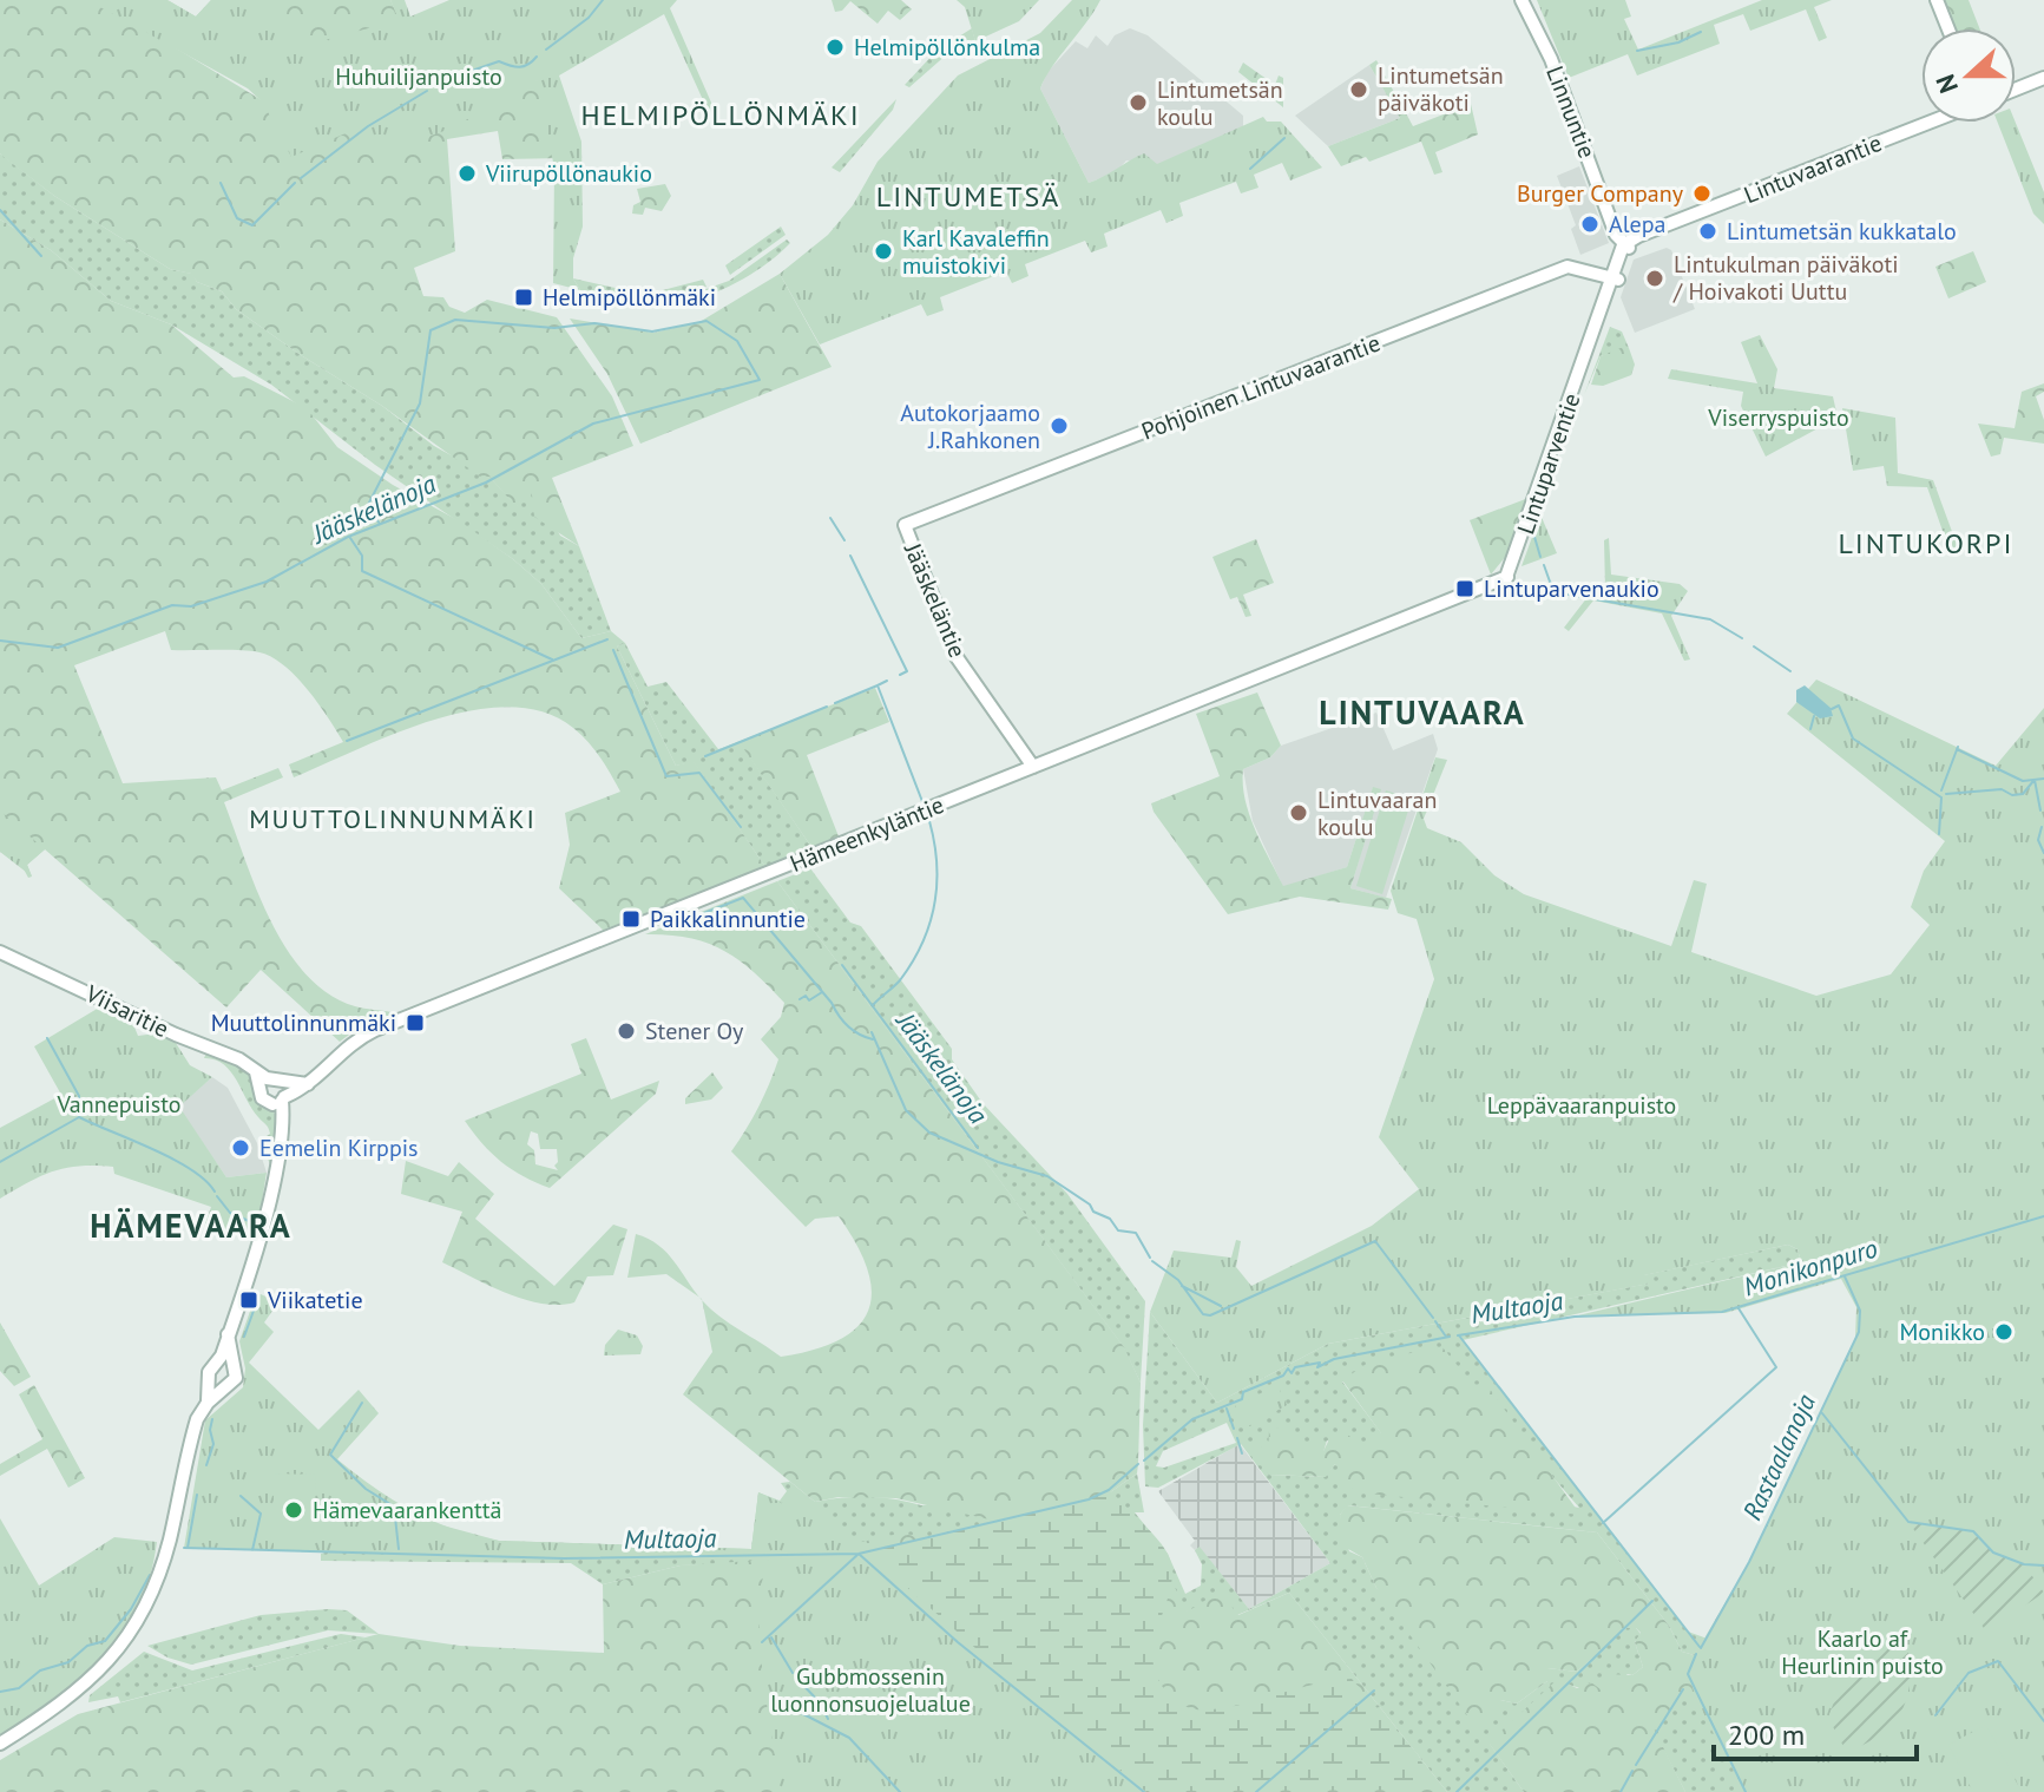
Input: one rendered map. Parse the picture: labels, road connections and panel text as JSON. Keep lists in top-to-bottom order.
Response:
{
  "streets": {
    "street": [
      "Linnuntie",
      "Lintuvaarantie",
      "Pohjoinen Lintuvaarantie",
      "Lintuparventie",
      "Jääskeläntie",
      "Hämeenkyläntie",
      "Viisaritie"
    ]
  },
  "crossings": [
    ["Linnuntie", "Lintuvaarantie"],
    ["Linnuntie", "Lintuparventie"],
    ["Lintuvaarantie", "Lintuparventie"],
    ["Pohjoinen Lintuvaarantie", "Lintuparventie"],
    ["Pohjoinen Lintuvaarantie", "Jääskeläntie"],
    ["Lintuparventie", "Hämeenkyläntie"],
    ["Jääskeläntie", "Hämeenkyläntie"]
  ],
  "districts": [
    "HELMIPÖLLÖNMÄKI",
    "LINTUMETSÄ",
    "LINTUKORPI",
    "LINTUVAARA",
    "MUUTTOLINNUNMÄKI",
    "HÄMEVAARA"
  ],
  "water": [
    "Jääskelänoja",
    "Monikonpuro",
    "Multaoja",
    "Rastaalanoja"
  ],
  "parks": [
    "Huhuilijanpuisto",
    "Viserryspuisto",
    "Vannepuisto",
    "Leppävaaranpuisto",
    "Kaarlo af Heurlinin puisto",
    "Gubbmossenin luonnonsuojelualue"
  ],
  "places": {
    "other": [
      "Helmipöllönkulma",
      "Lintumetsän päiväkoti",
      "Lintumetsän koulu",
      "Viirupöllönaukio",
      "Burger Company",
      "Alepa",
      "Lintumetsän kukkatalo",
      "Karl Kavaleffin muistokivi",
      "Lintukulman päiväkoti / Hoivakoti Uuttu",
      "Autokorjaamo J.Rahkonen",
      "Lintuvaaran koulu",
      "Stener Oy",
      "Eemelin Kirppis",
      "Monikko",
      "Hämevaarankenttä"
    ],
    "transit": [
      "Helmipöllönmäki",
      "Lintuparvenaukio",
      "Paikkalinnuntie",
      "Muuttolinnunmäki",
      "Viikatetie"
    ]
  },
  "scale_bar": "200 m",
  "north": "left"
}
